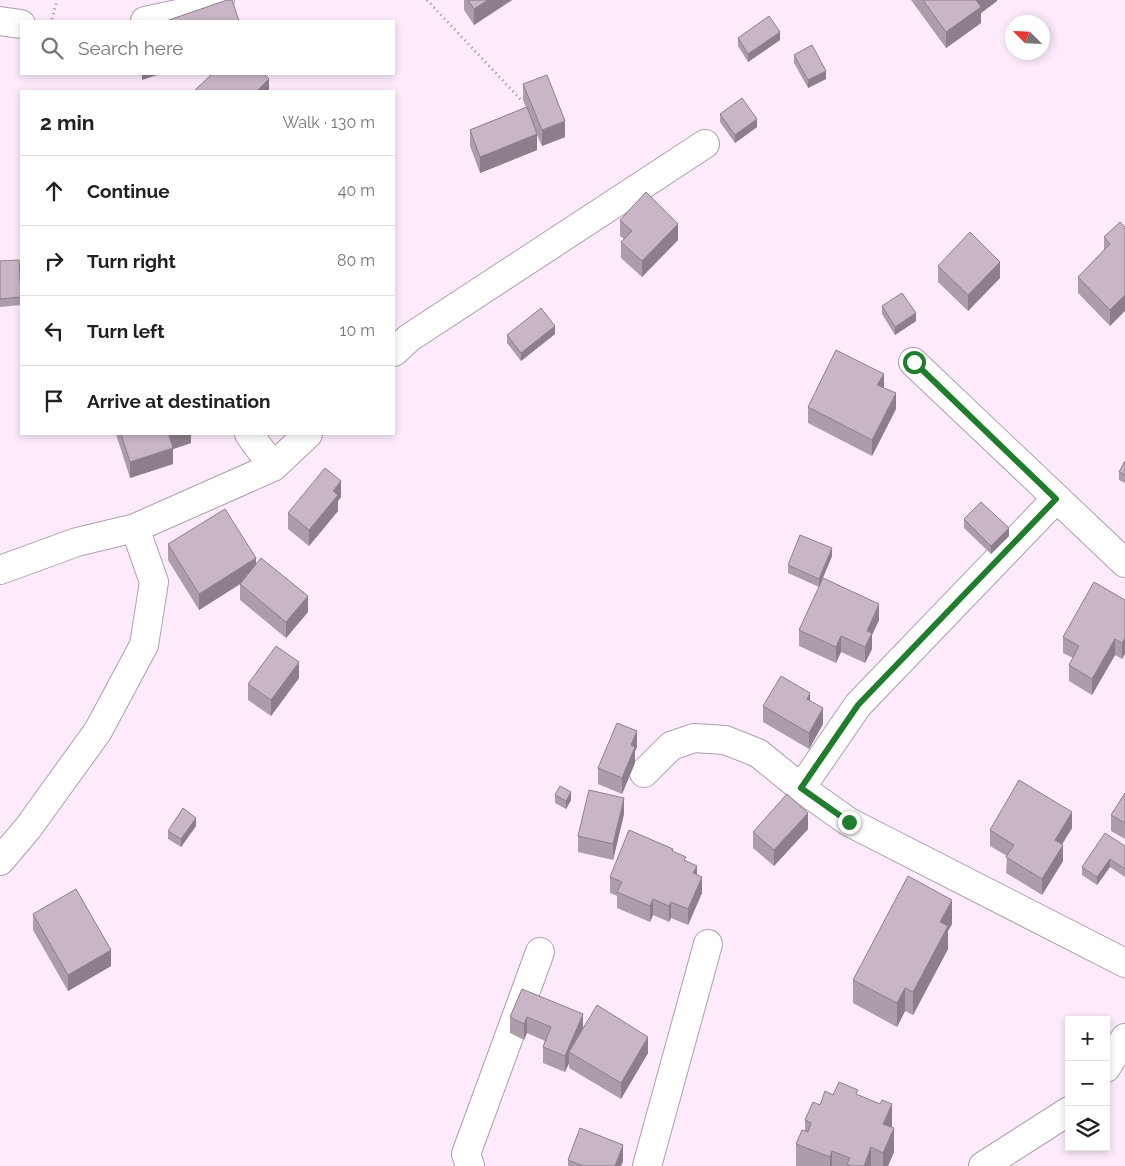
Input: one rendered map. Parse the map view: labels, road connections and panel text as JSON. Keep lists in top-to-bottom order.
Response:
{
  "north": "top left",
  "page": {
    "search": "Search here",
    "heading": ["2 min", "Walk · 130 m"],
    "list": [
      ["Continue", "40 m"],
      ["Turn right", "80 m"],
      ["Turn left", "10 m"],
      "Arrive at destination"
    ],
    "map_buttons": ["+", "−"]
  }
}
